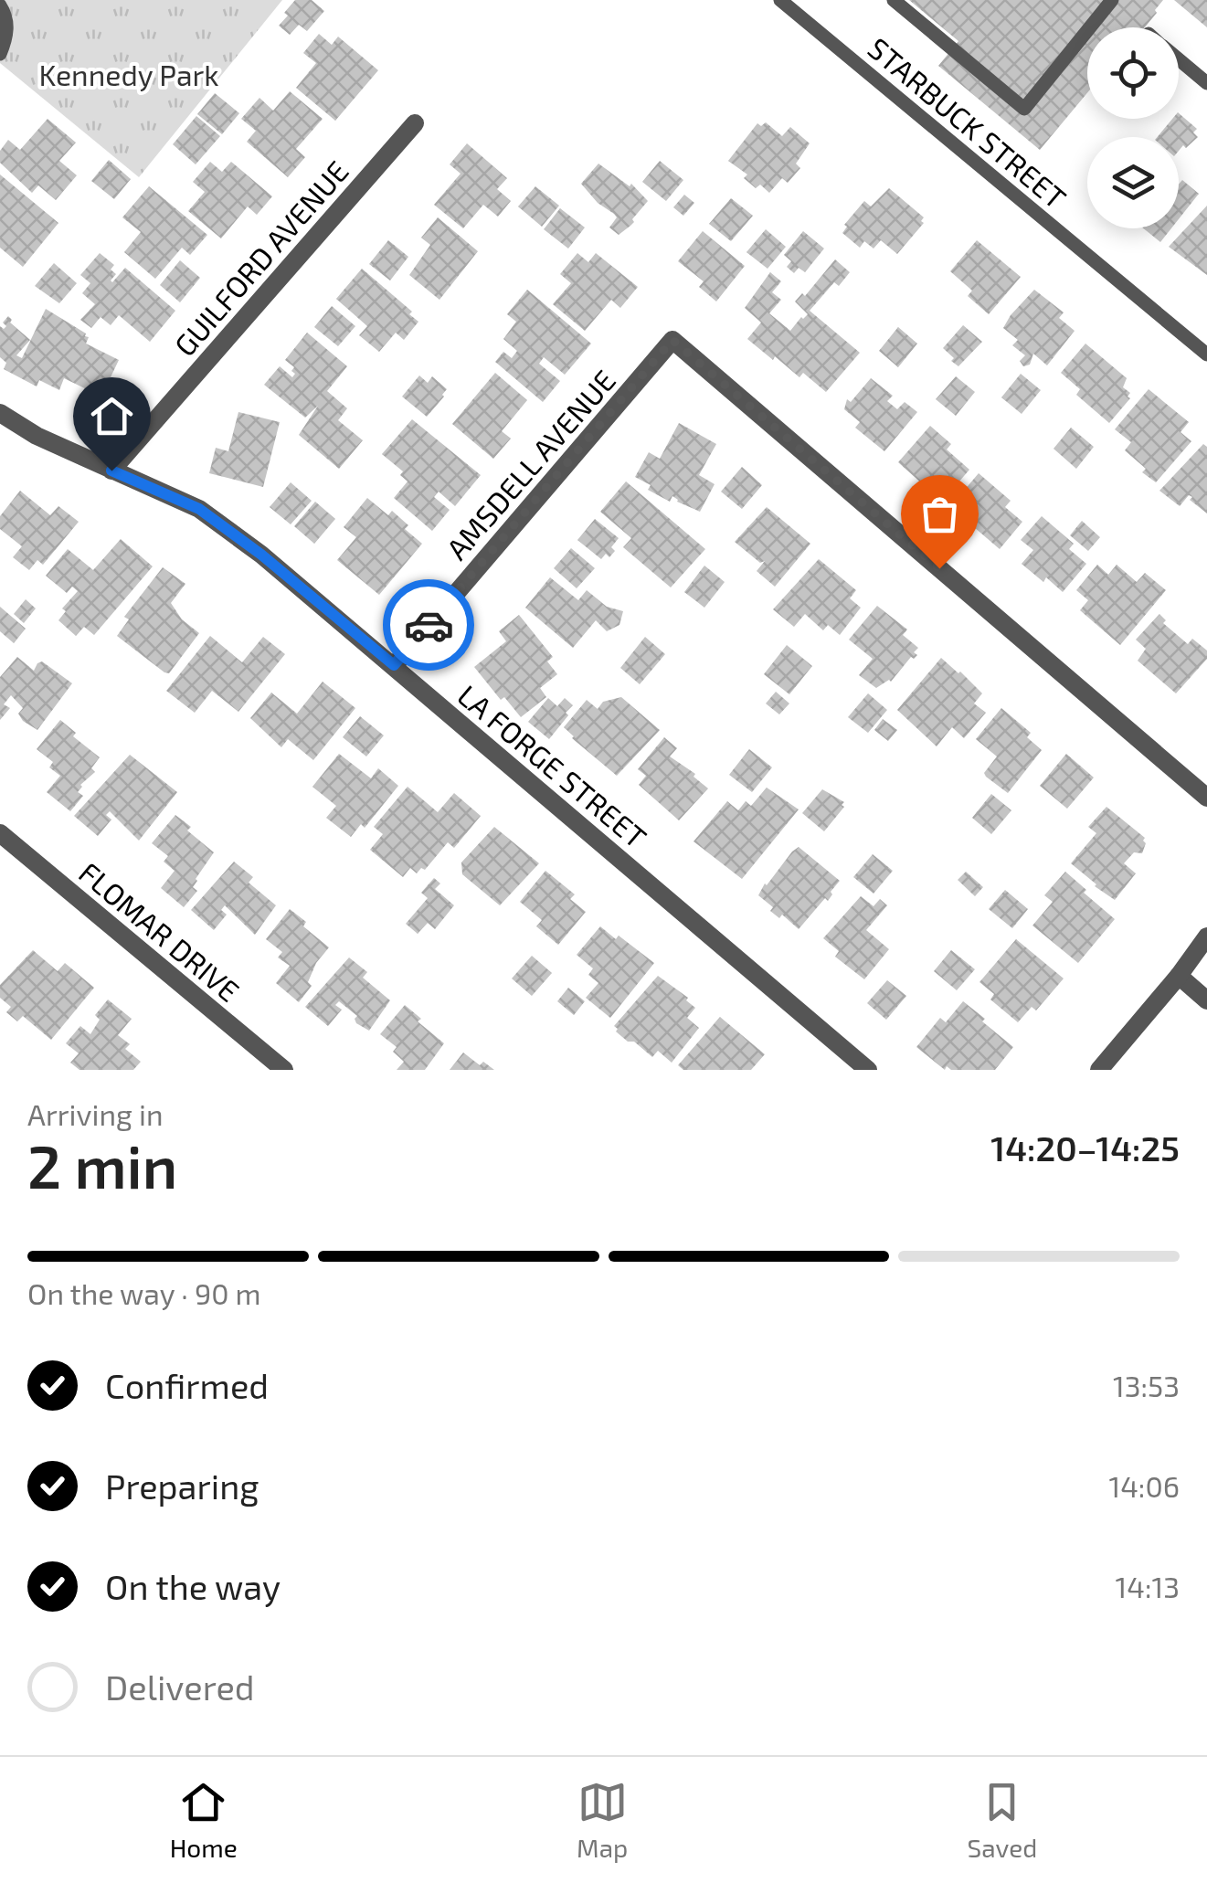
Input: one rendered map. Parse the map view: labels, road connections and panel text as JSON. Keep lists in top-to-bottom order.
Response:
{
  "streets": {
    "street": [
      "GUILFORD AVENUE",
      "AMSDELL AVENUE",
      "LA FORGE STREET",
      "FLOMAR DRIVE"
    ],
    "lane": ["STARBUCK STREET"]
  },
  "crossings": [
    ["GUILFORD AVENUE", "LA FORGE STREET"],
    ["AMSDELL AVENUE", "LA FORGE STREET"]
  ],
  "parks": ["Kennedy Park"],
  "page": {
    "heading": ["2 min", "Arriving in", "14:20–14:25"],
    "bar": "On the way · 90 m",
    "list": [
      ["Confirmed", "13:53"],
      ["Preparing", "14:06"],
      ["On the way", "14:13"],
      "Delivered"
    ],
    "tabs": ["Home", "Map", "Saved"]
  }
}
